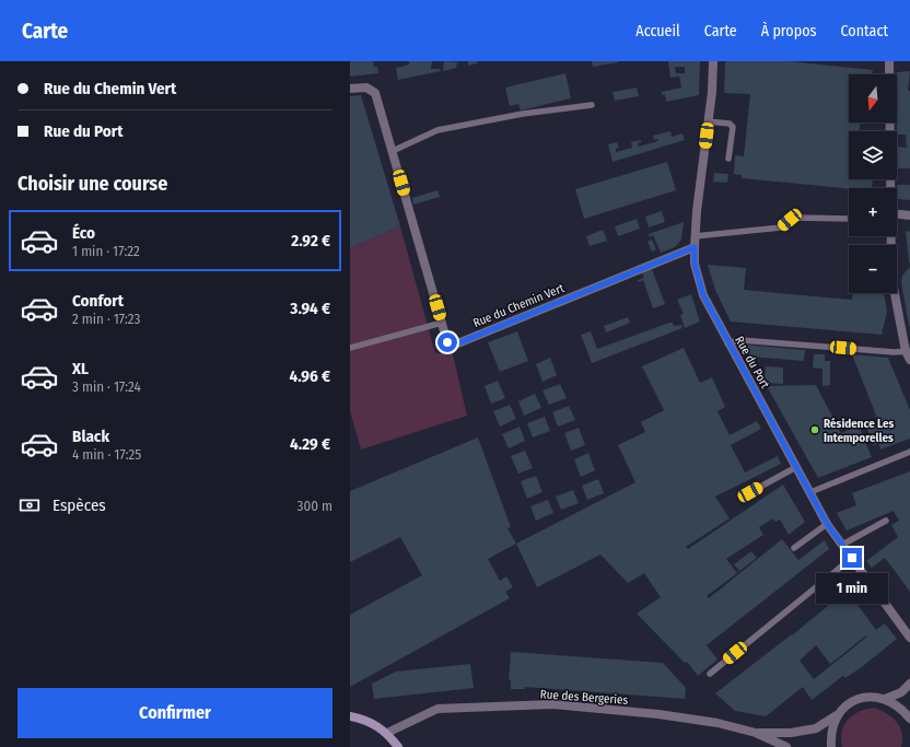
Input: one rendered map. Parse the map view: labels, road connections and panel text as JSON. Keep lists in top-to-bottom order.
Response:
{
  "streets": {
    "street": ["Rue du Chemin Vert", "Rue du Port", "Rue des Bergeries"]
  },
  "crossings": [
    ["Rue du Chemin Vert", "Rue du Port"]
  ],
  "places": ["Résidence Les Intemporelles"],
  "north": "bottom",
  "page": {
    "header": "Carte",
    "nav": [
      "Accueil",
      "Carte",
      "À propos",
      "Contact"
    ],
    "banner": ["Rue du Chemin Vert", "Rue du Port"],
    "map_buttons": ["+", "−"],
    "heading": "Choisir une course",
    "list": [
      {
        "name": "Éco",
        "note": "1 min · 17:22",
        "value": "2.92 €"
      },
      {
        "name": "Confort",
        "note": "2 min · 17:23",
        "value": "3.94 €"
      },
      {
        "name": "XL",
        "note": "3 min · 17:24",
        "value": "4.96 €"
      },
      {
        "name": "Black",
        "note": "4 min · 17:25",
        "value": "4.29 €"
      }
    ],
    "pay": ["Espèces", "300 m"],
    "bubble": "1 min",
    "buttons": "Confirmer"
  }
}
